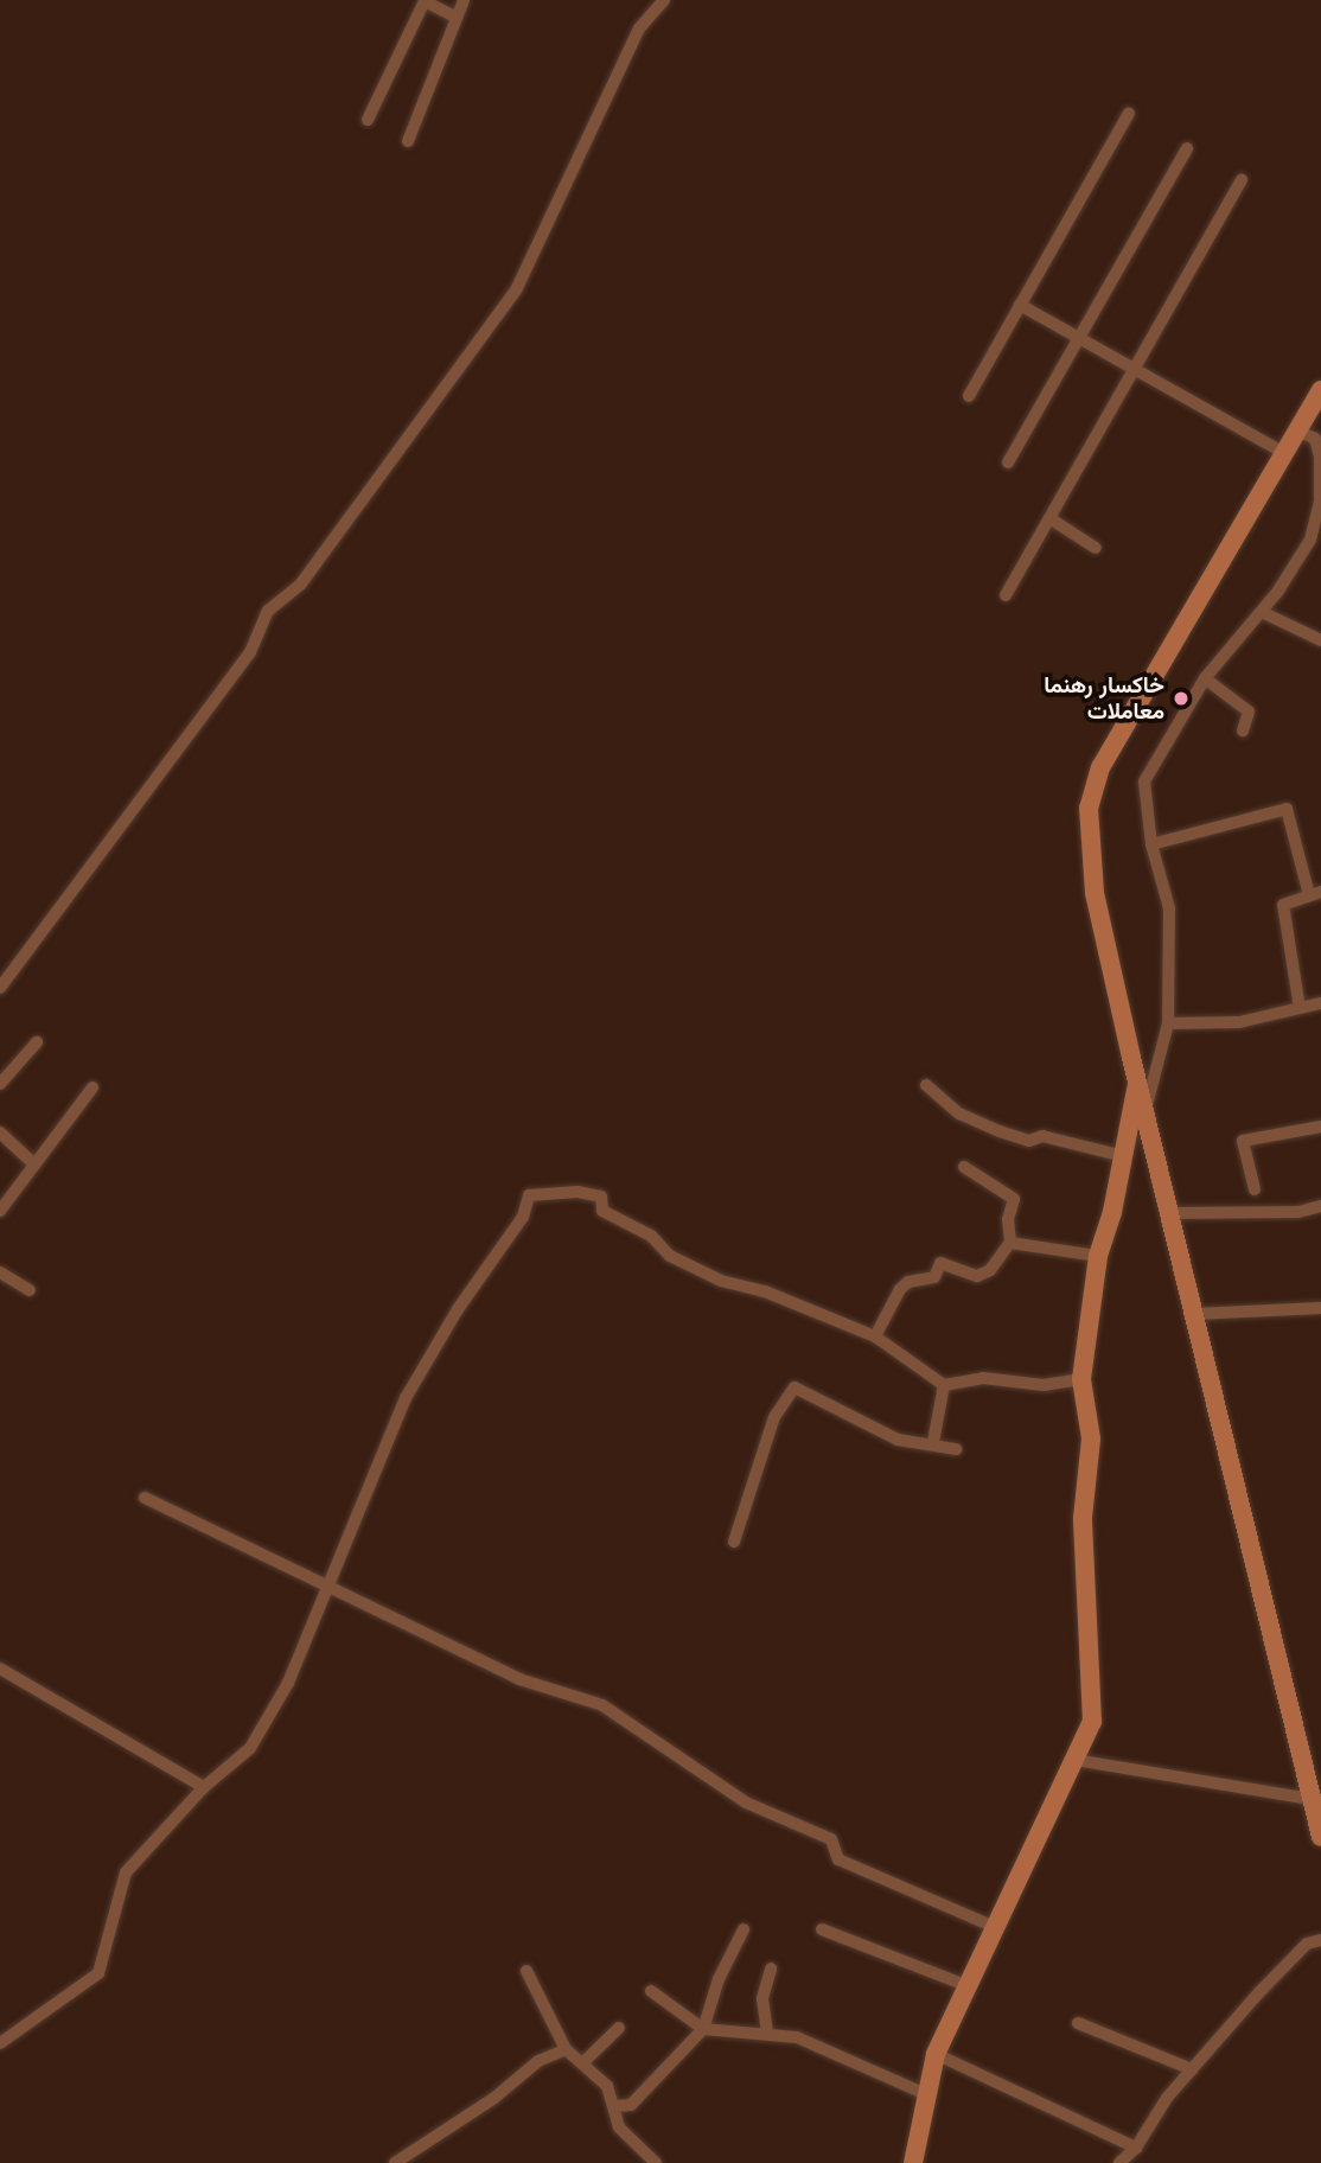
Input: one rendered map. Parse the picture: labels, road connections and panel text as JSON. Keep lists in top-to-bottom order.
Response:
{
  "places": ["خاکسار رهنما معاملات"]
}
